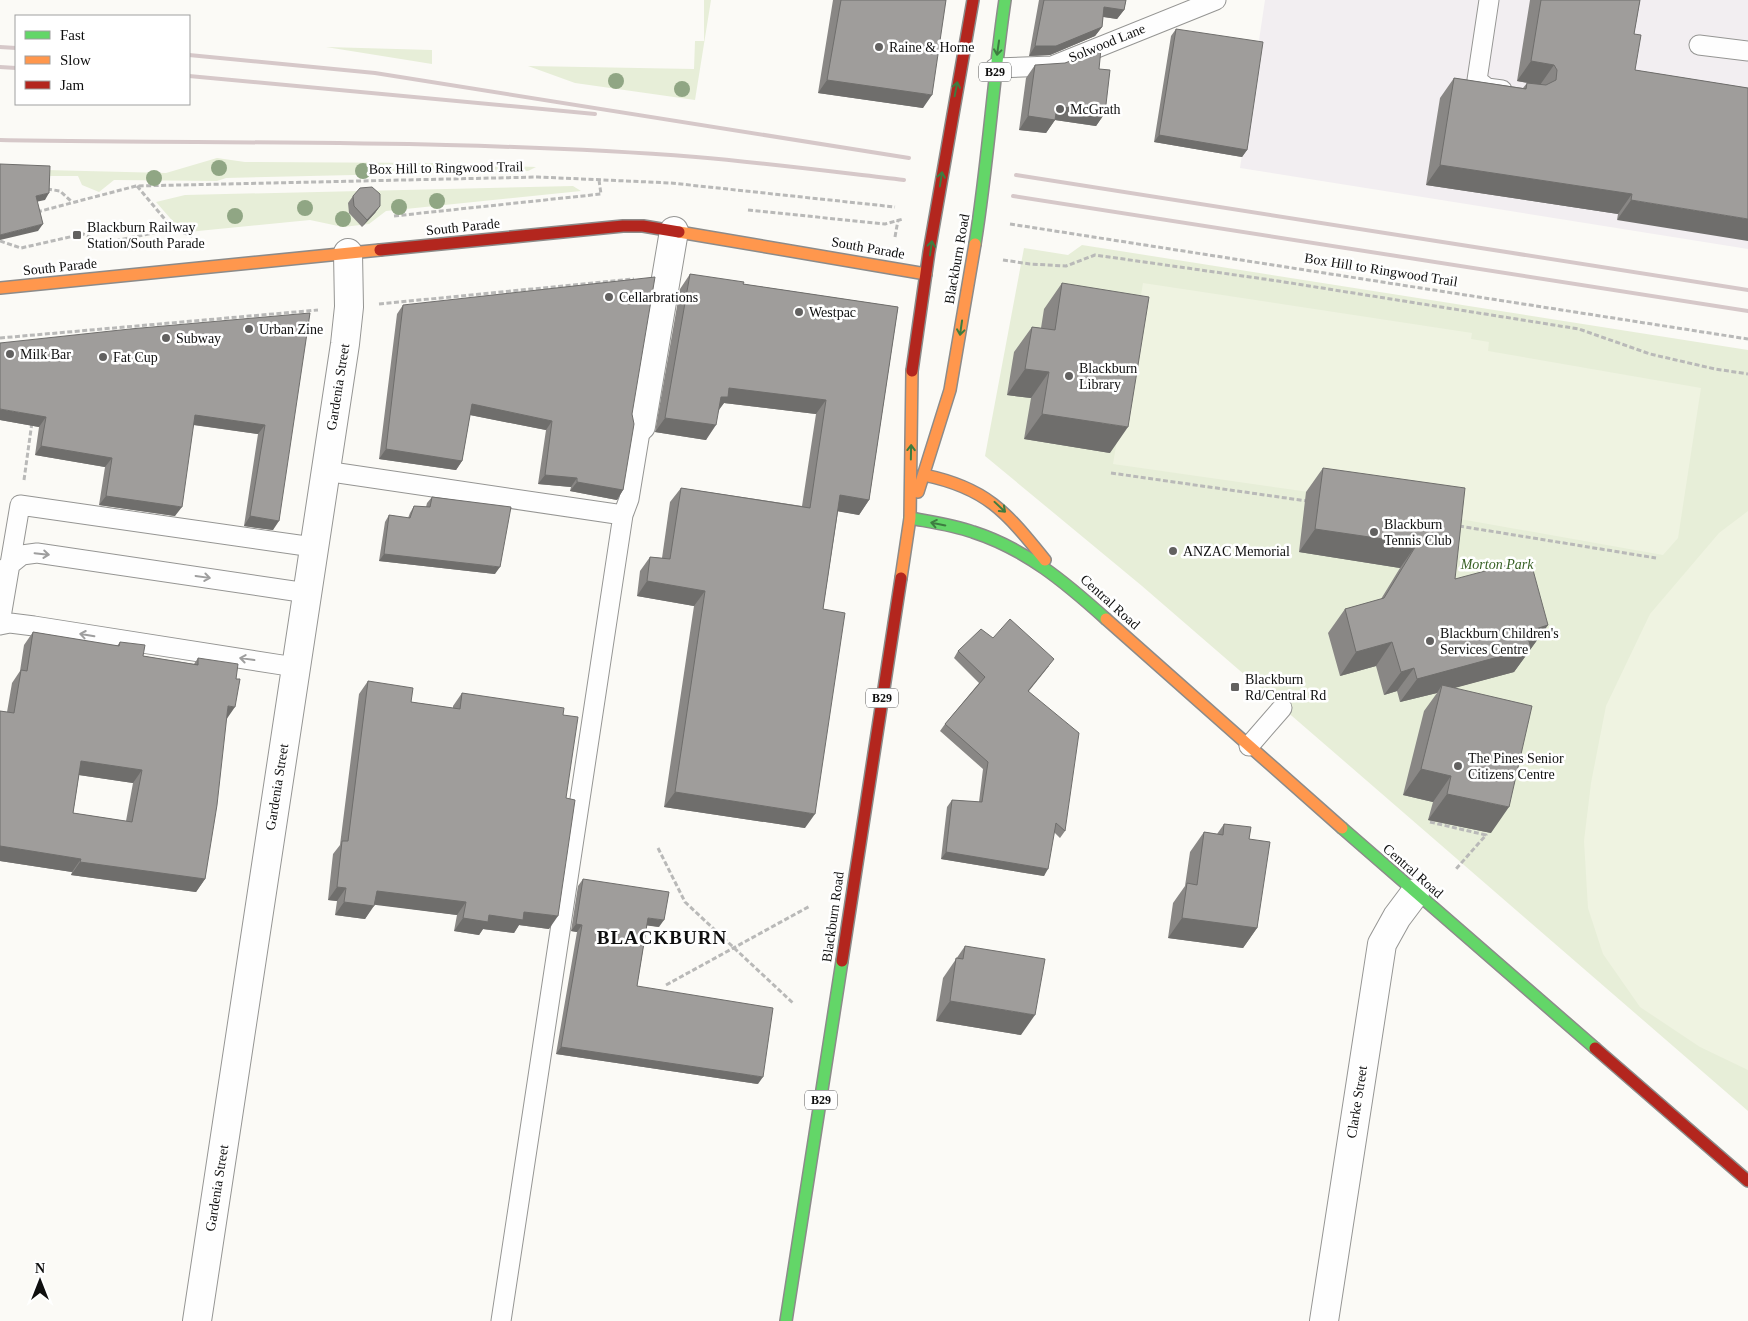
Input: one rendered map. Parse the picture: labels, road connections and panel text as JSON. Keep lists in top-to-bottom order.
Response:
{
  "streets": {
    "street": [
      "B29",
      "South Parade",
      "Blackburn Road",
      "Gardenia Street",
      "Central Road",
      "Clarke Street"
    ],
    "lane": ["Solwood Lane"],
    "path": ["Box Hill to Ringwood Trail"]
  },
  "crossings": [
    ["Solwood Lane", "Blackburn Road"],
    ["South Parade", "Blackburn Road"],
    ["South Parade", "Gardenia Street"],
    ["Blackburn Road", "Central Road"],
    ["Central Road", "Clarke Street"]
  ],
  "districts": ["BLACKBURN"],
  "parks": ["Morton Park"],
  "places": {
    "other": [
      "Raine & Horne",
      "McGrath",
      "Cellarbrations",
      "Westpac",
      "Urban Zine",
      "Subway",
      "Milk Bar",
      "Fat Cup",
      "Blackburn Library",
      "Blackburn Tennis Club",
      "ANZAC Memorial",
      "Blackburn Children's Services Centre",
      "The Pines Senior Citizens Centre"
    ],
    "transit": ["Blackburn Railway Station/South Parade", "Blackburn Rd/Central Rd"]
  },
  "legend": ["Fast", "Slow", "Jam"],
  "north": "top"
}
